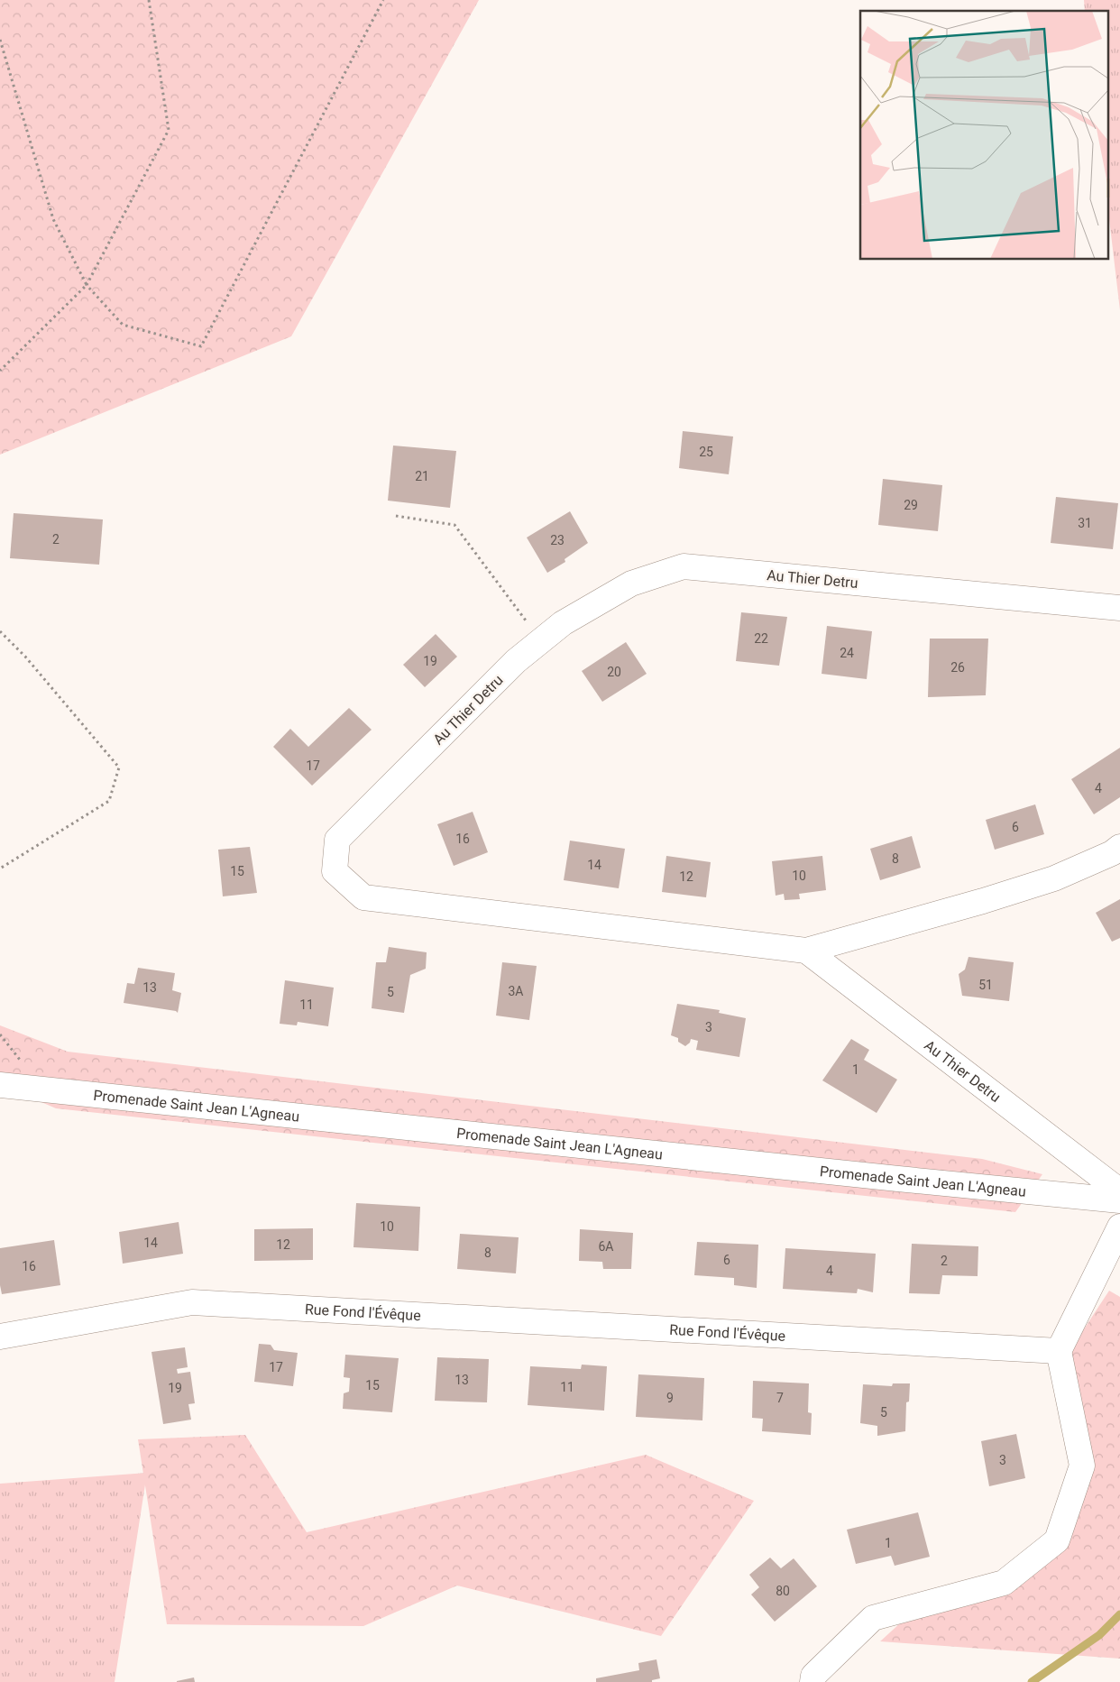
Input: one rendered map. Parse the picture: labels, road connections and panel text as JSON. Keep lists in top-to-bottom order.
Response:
{
  "streets": {
    "street": ["Au Thier Detru", "Promenade Saint Jean L'Agneau", "Rue Fond l'Évêque"]
  },
  "house_numbers": [
    "25",
    "21",
    "29",
    "31",
    "2",
    "23",
    "22",
    "24",
    "19",
    "26",
    "20",
    "17",
    "4",
    "6",
    "16",
    "8",
    "14",
    "15",
    "10",
    "12",
    "51",
    "13",
    "3A",
    "5",
    "11",
    "3",
    "1",
    "10",
    "14",
    "12",
    "6A",
    "8",
    "6",
    "2",
    "16",
    "4",
    "17",
    "13",
    "15",
    "11",
    "19",
    "9",
    "7",
    "5",
    "3",
    "1",
    "80"
  ]
}
